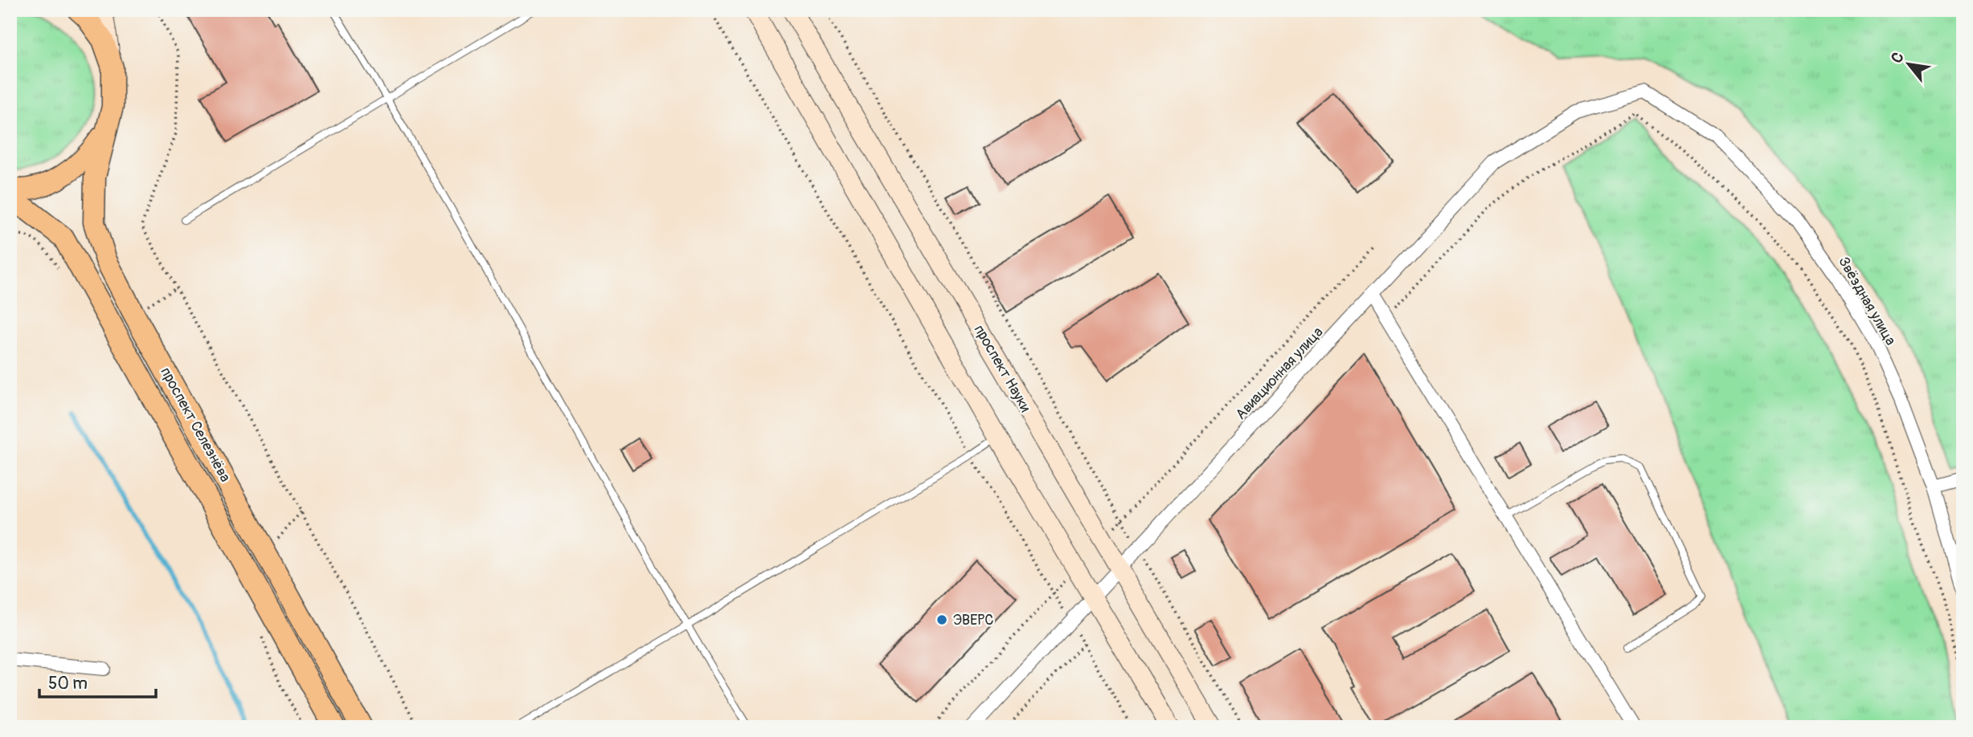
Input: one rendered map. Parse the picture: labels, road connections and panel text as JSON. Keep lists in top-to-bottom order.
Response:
{
  "streets": {
    "main road": ["проспект Селезнёва"],
    "street": ["Звёздная улица", "проспект Науки", "Авиационная улица"]
  },
  "crossings": [
    ["Звёздная улица", "Авиационная улица"],
    ["проспект Науки", "Авиационная улица"]
  ],
  "places": ["ЭВЕРС"],
  "scale_bar": "50 m",
  "north": "top left"
}
